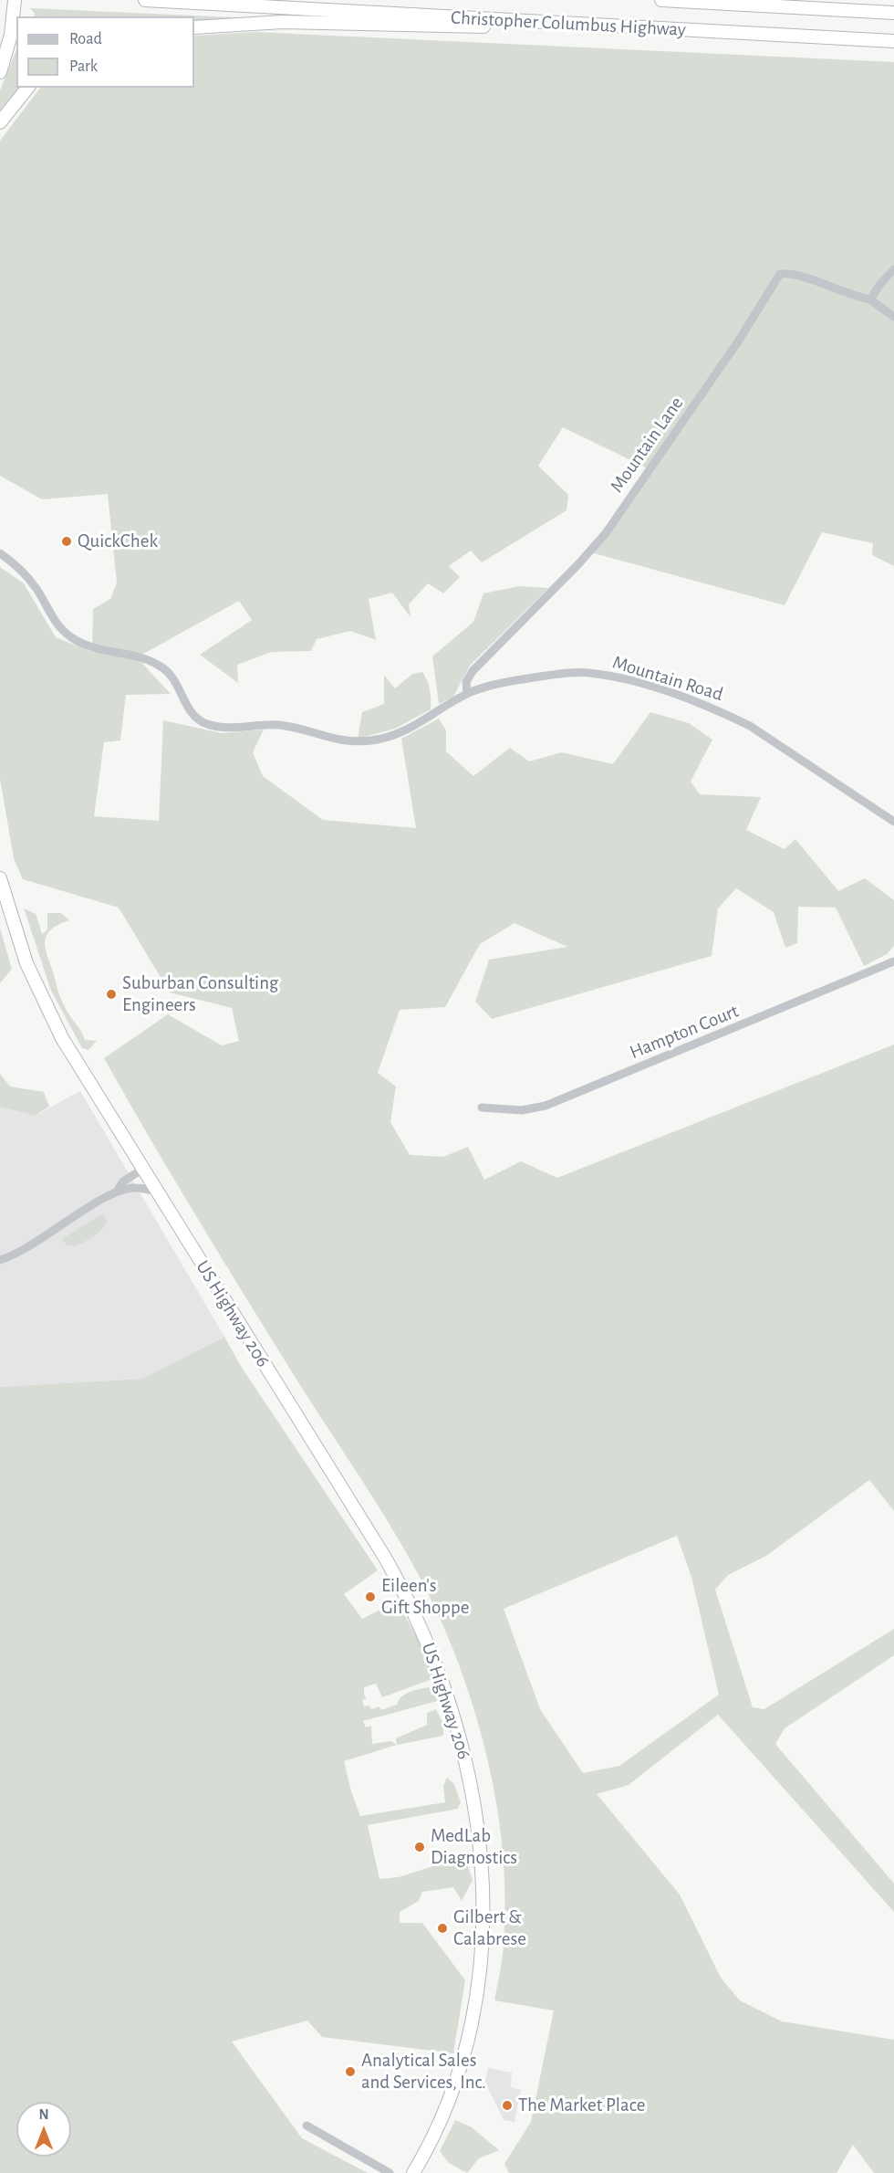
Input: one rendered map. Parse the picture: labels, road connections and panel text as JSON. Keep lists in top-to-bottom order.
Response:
{
  "streets": {
    "highway": ["Christopher Columbus Highway", "US Highway 206"],
    "street": ["Mountain Lane", "Mountain Road", "Hampton Court"]
  },
  "crossings": [
    ["Mountain Lane", "Mountain Road"]
  ],
  "places": [
    "QuickChek",
    "Suburban Consulting Engineers",
    "Eileen's Gift Shoppe",
    "MedLab Diagnostics",
    "Gilbert & Calabrese",
    "Analytical Sales and Services, Inc.",
    "The Market Place"
  ],
  "legend": ["Road", "Park"],
  "north": "top"
}
